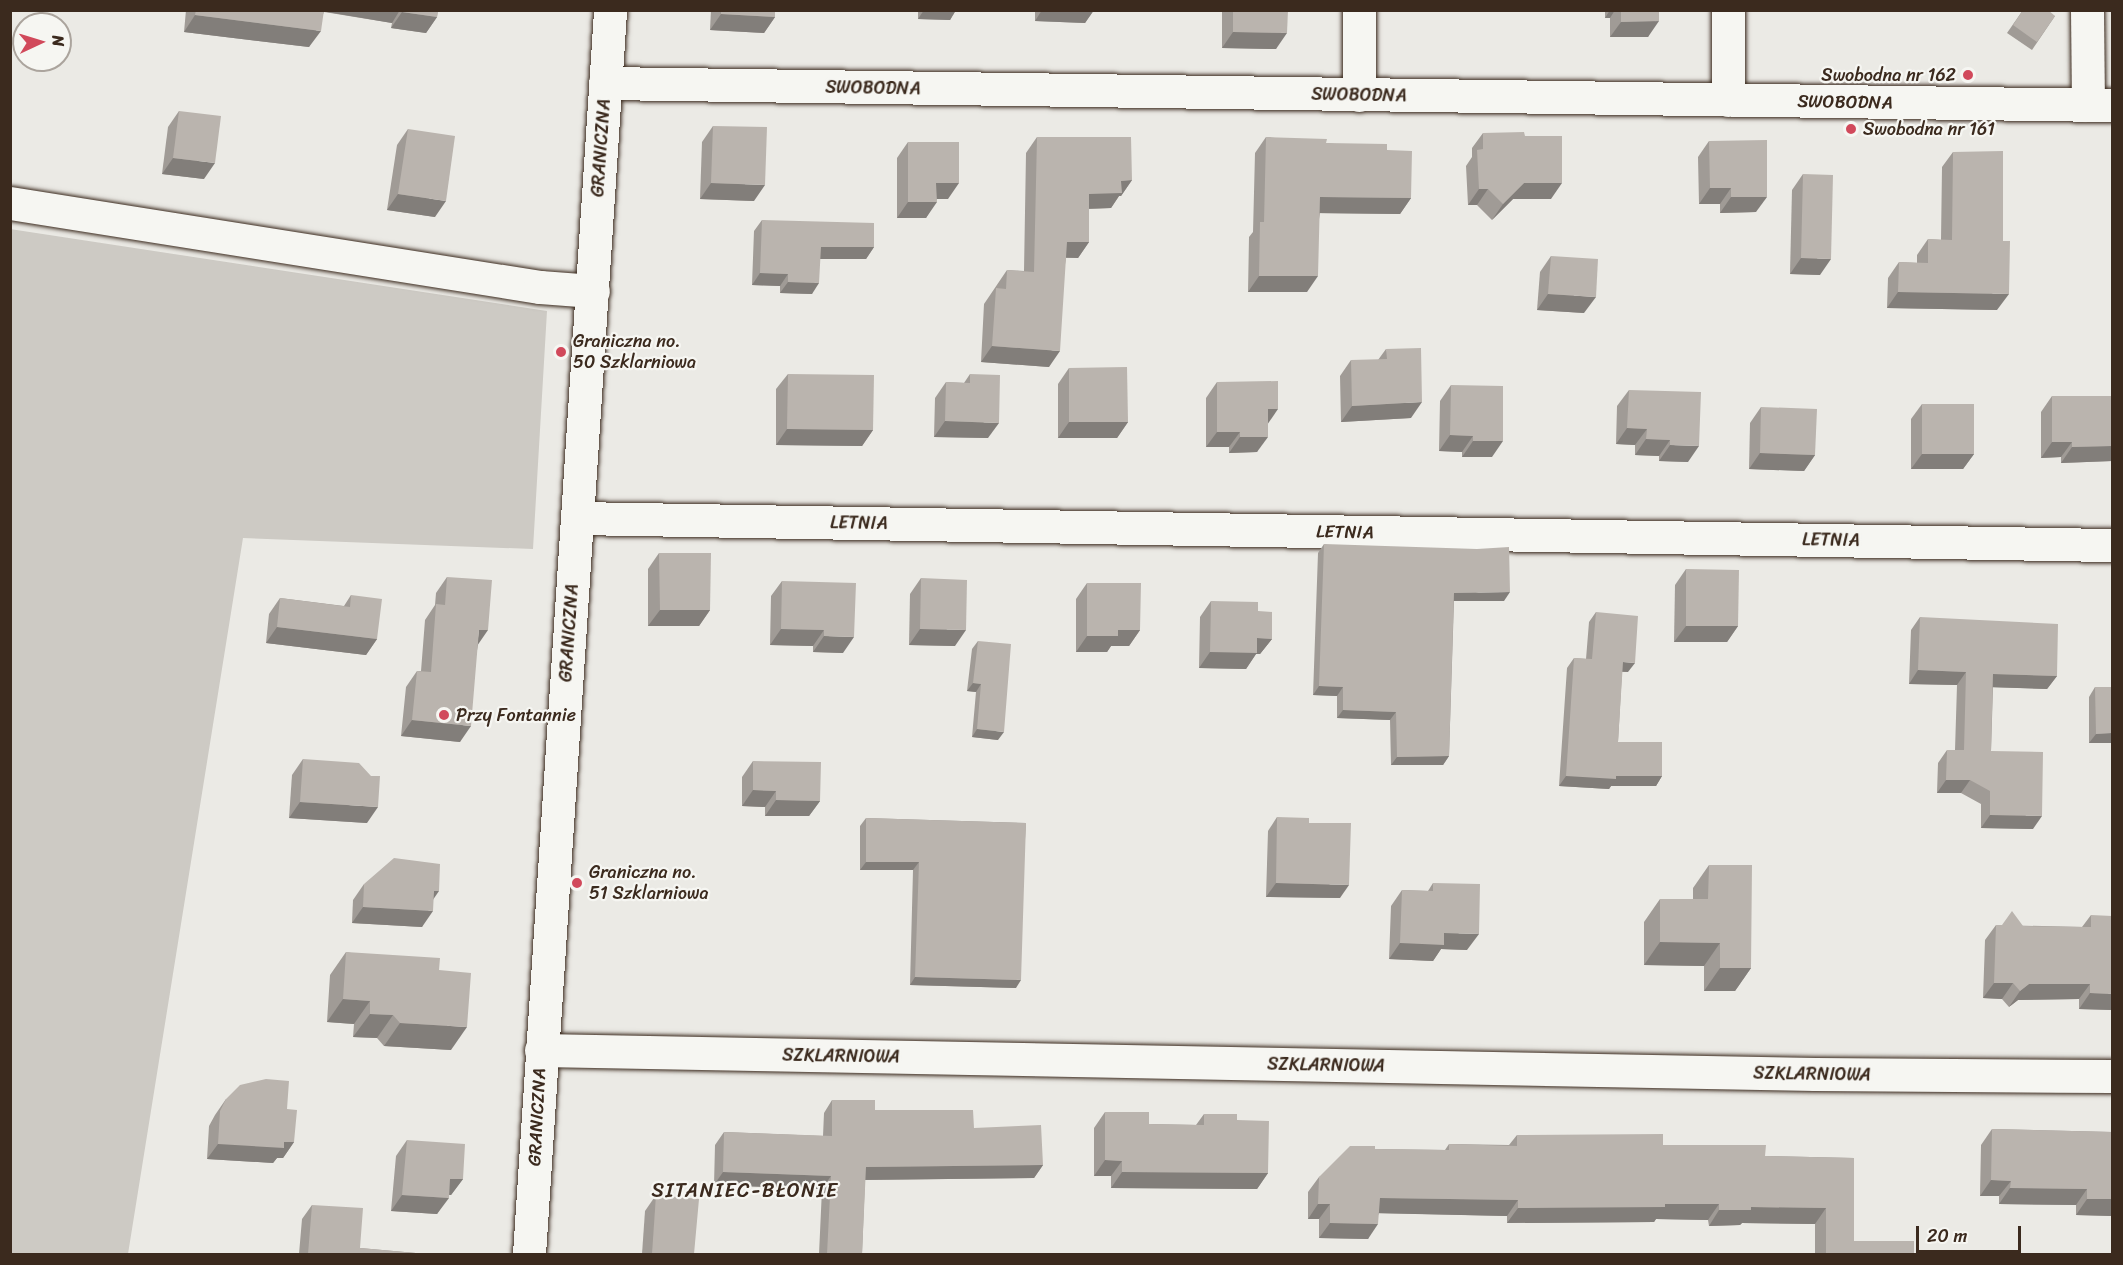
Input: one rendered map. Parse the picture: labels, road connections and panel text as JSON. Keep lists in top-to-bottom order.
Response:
{
  "streets": {
    "street": [
      "SWOBODNA",
      "GRANICZNA",
      "LETNIA",
      "SZKLARNIOWA"
    ]
  },
  "crossings": [
    ["SWOBODNA", "GRANICZNA"],
    ["GRANICZNA", "LETNIA"],
    ["GRANICZNA", "SZKLARNIOWA"]
  ],
  "districts": ["SITANIEC-BŁONIE"],
  "places": [
    "Swobodna nr 162",
    "Swobodna nr 161",
    "Graniczna no. 50 Szklarniowa",
    "Przy Fontannie",
    "Graniczna no. 51 Szklarniowa"
  ],
  "scale_bar": "20 m",
  "north": "right"
}
